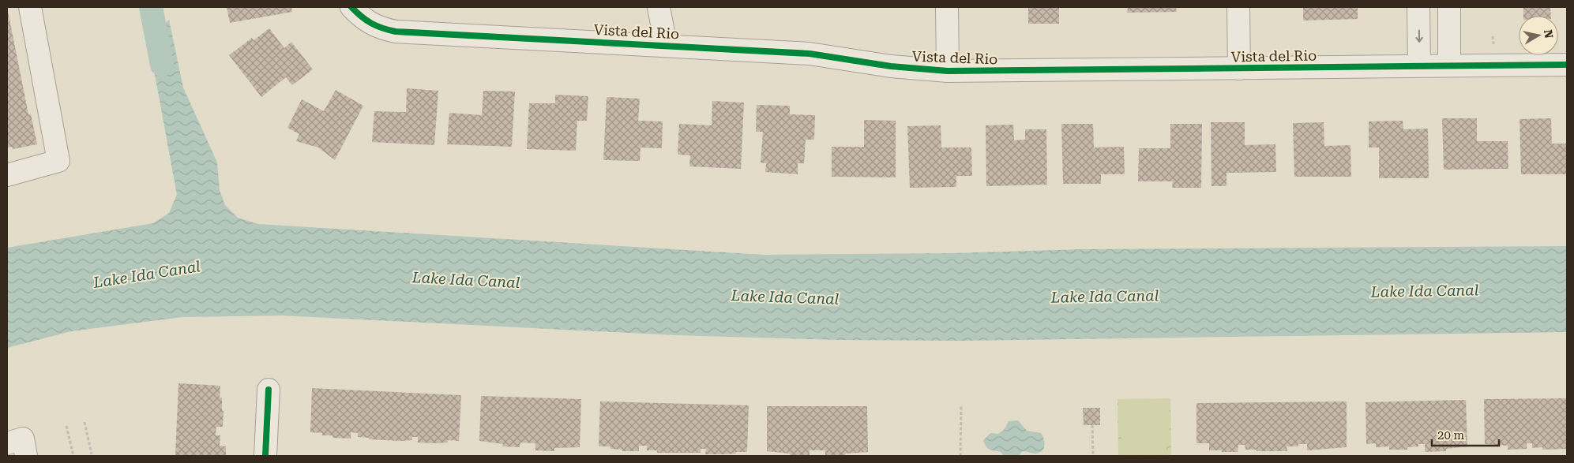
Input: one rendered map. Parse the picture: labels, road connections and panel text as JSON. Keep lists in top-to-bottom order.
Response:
{
  "streets": {
    "street": ["Vista del Rio"]
  },
  "water": ["Lake Ida Canal"],
  "scale_bar": "20 m",
  "north": "right"
}
